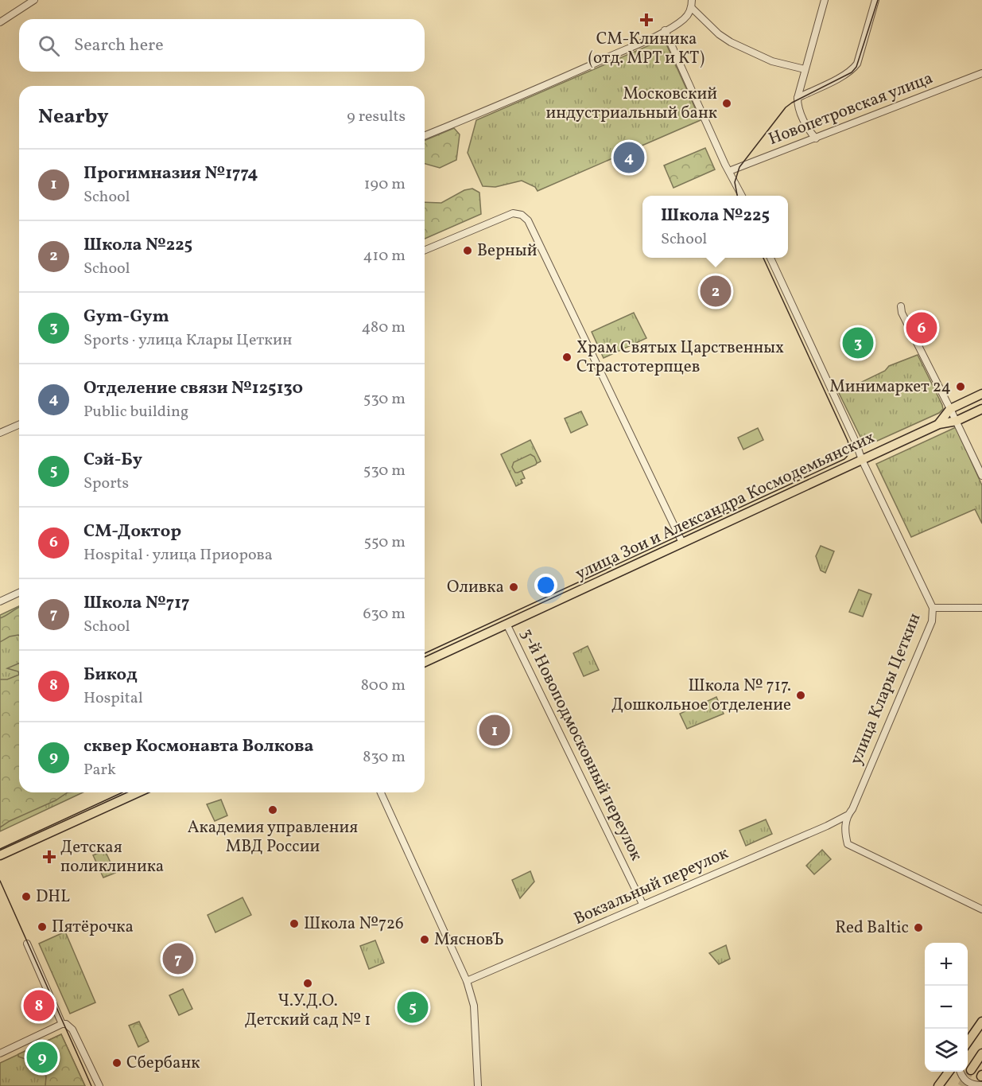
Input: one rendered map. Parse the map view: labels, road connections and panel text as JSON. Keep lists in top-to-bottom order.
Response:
{
  "streets": {
    "main road": ["улица Зои и Александра Космодемьянских"],
    "street": [
      "Новопетровская улица",
      "улица Клары Цеткин",
      "3-й Новоподмосковный переулок",
      "Вокзальный переулок"
    ]
  },
  "crossings": [
    ["улица Зои и Александра Космодемьянских", "улица Клары Цеткин"],
    ["улица Зои и Александра Космодемьянских", "3-й Новоподмосковный переулок"],
    ["улица Клары Цеткин", "Вокзальный переулок"],
    ["3-й Новоподмосковный переулок", "Вокзальный переулок"]
  ],
  "places": {
    "health": ["СМ-Клиника (отд. МРТ и КТ)", "Детская поликлиника"],
    "other": [
      "Московский индустриальный банк",
      "Верный",
      "Храм Святых Царственных Страстотерпцев",
      "Минимаркет 24",
      "Оливка",
      "Школа № 717. Дошкольное отделение",
      "Академия управления МВД России",
      "DHL",
      "Школа №726",
      "Пятёрочка",
      "Red Baltic",
      "МясновЪ",
      "Ч.У.Д.О. Детский сад № 1",
      "Сбербанк"
    ]
  },
  "page": {
    "search": "Search here",
    "heading": ["Nearby", "9 results"],
    "pins": [
      "4",
      "2",
      "6",
      "3",
      "1",
      "7",
      "8",
      "5",
      "9"
    ],
    "list": [
      {
        "mark": "1",
        "name": "Прогимназия №1774",
        "note": "School",
        "value": "190 m"
      },
      {
        "mark": "2",
        "name": "Школа №225",
        "note": "School",
        "value": "410 m"
      },
      {
        "mark": "3",
        "name": "Gym-Gym",
        "note": "Sports · улица Клары Цеткин",
        "value": "480 m"
      },
      {
        "mark": "4",
        "name": "Отделение связи №125130",
        "note": "Public building",
        "value": "530 m"
      },
      {
        "mark": "5",
        "name": "Сэй-Бу",
        "note": "Sports",
        "value": "530 m"
      },
      {
        "mark": "6",
        "name": "СМ-Доктор",
        "note": "Hospital · улица Приорова",
        "value": "550 m"
      },
      {
        "mark": "7",
        "name": "Школа №717",
        "note": "School",
        "value": "630 m"
      },
      {
        "mark": "8",
        "name": "Бикод",
        "note": "Hospital",
        "value": "800 m"
      },
      {
        "mark": "9",
        "name": "сквер Космонавта Волкова",
        "note": "Park",
        "value": "830 m"
      }
    ],
    "popup": ["Школа №225", "School"],
    "map_buttons": ["+", "−"]
  }
}
